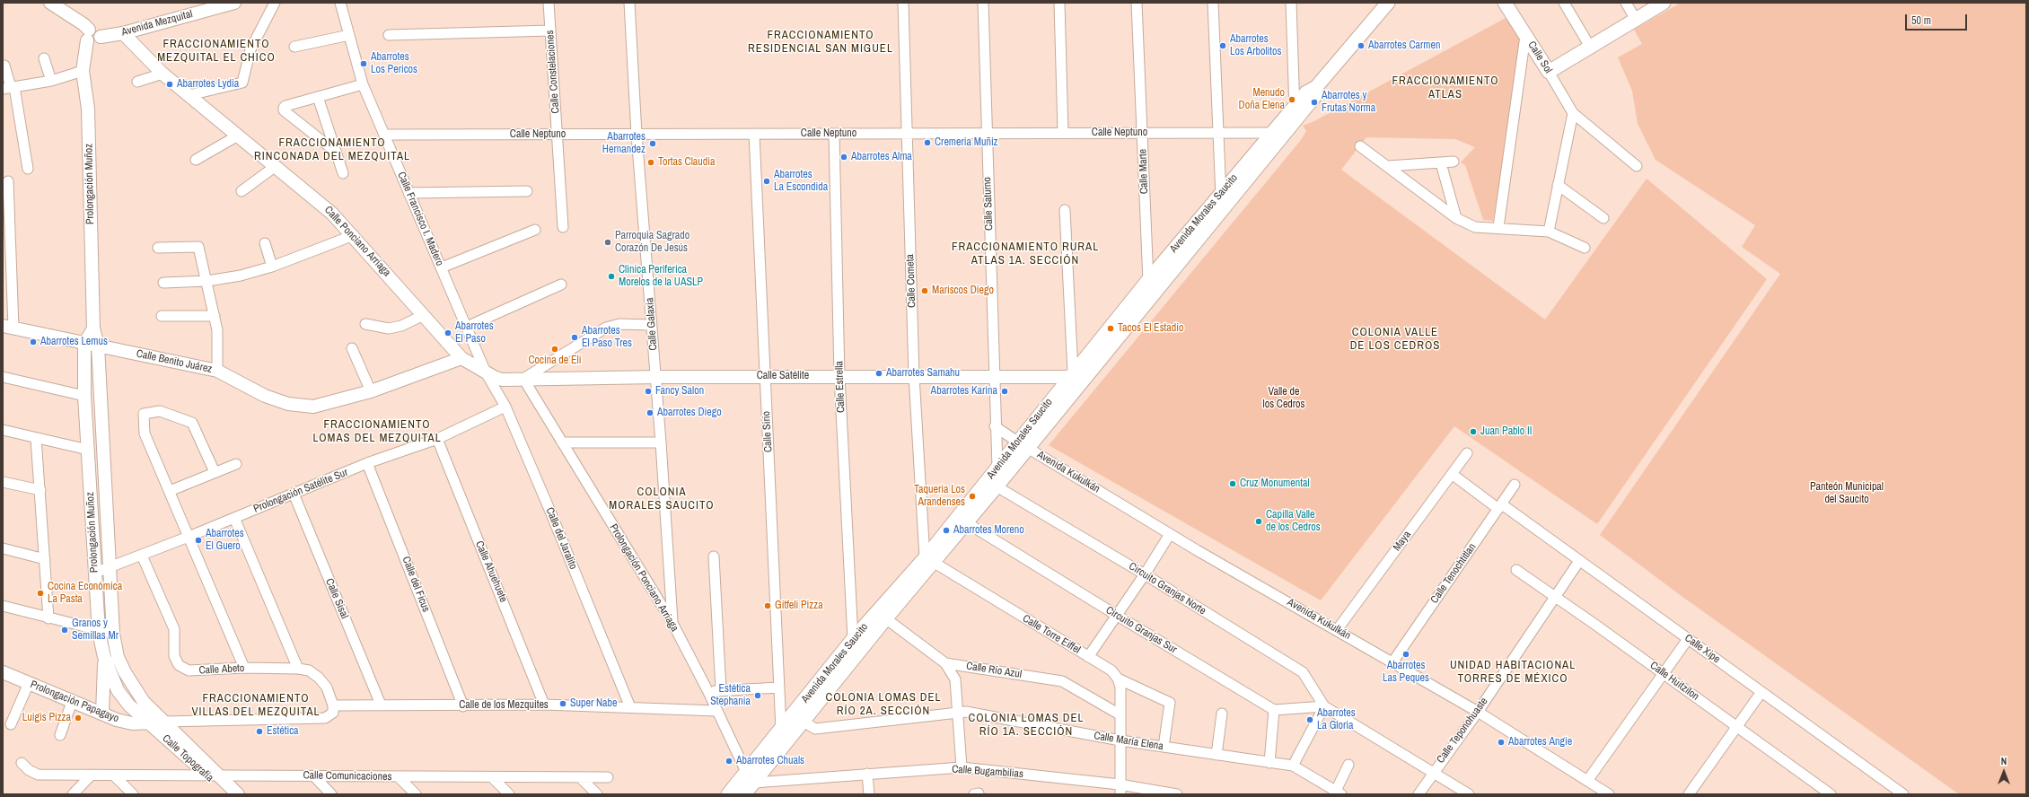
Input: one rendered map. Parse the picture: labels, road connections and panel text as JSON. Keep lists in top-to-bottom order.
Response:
{
  "streets": {
    "main road": ["Calle Sol", "Avenida Morales Saucito"],
    "street": [
      "Avenida Mezquital",
      "Calle Constelaciones",
      "Calle Neptuno",
      "Calle Marte",
      "Prolongación Muñoz",
      "Calle Saturno",
      "Calle Francisco I. Madero",
      "Calle Ponciano Arriaga",
      "Calle Cometa",
      "Calle Galaxia",
      "Calle Benito Juárez",
      "Calle Satélite",
      "Calle Estrella",
      "Calle Sirio",
      "Avenida Kukulkán",
      "Prolongación Satélite Sur",
      "Calle del Jaralito",
      "Maya",
      "Calle Ahuehuete",
      "Calle Tenochtitlan",
      "Prolongación Ponciano Arriaga",
      "Calle del Ficus",
      "Circuito Granjas Norte",
      "Calle Sisal",
      "Circuito Granjas Sur",
      "Calle Torre Eiffel",
      "Calle Xipe",
      "Calle Abeto",
      "Calle Río Azul",
      "Calle Huitzilon",
      "Prolongación Papagayo",
      "Calle de los Mezquites",
      "Calle Teponohuaste",
      "Calle María Elena",
      "Calle Topografía",
      "Calle Bugambilias",
      "Calle Comunicaciones"
    ]
  },
  "crossings": [
    ["Avenida Mezquital", "Prolongación Muñoz"],
    ["Avenida Mezquital", "Calle Ponciano Arriaga"],
    ["Calle Constelaciones", "Calle Neptuno"],
    ["Calle Neptuno", "Calle Marte"],
    ["Calle Neptuno", "Calle Saturno"],
    ["Calle Neptuno", "Avenida Morales Saucito"],
    ["Calle Neptuno", "Calle Francisco I. Madero"],
    ["Calle Neptuno", "Calle Cometa"],
    ["Calle Neptuno", "Calle Galaxia"],
    ["Calle Neptuno", "Calle Estrella"],
    ["Calle Neptuno", "Calle Sirio"],
    ["Calle Marte", "Avenida Morales Saucito"],
    ["Prolongación Muñoz", "Calle Benito Juárez"],
    ["Prolongación Muñoz", "Prolongación Satélite Sur"],
    ["Prolongación Muñoz", "Prolongación Papagayo"],
    ["Prolongación Muñoz", "Calle Topografía"],
    ["Calle Saturno", "Avenida Morales Saucito"],
    ["Calle Saturno", "Calle Satélite"],
    ["Avenida Morales Saucito", "Calle Cometa"],
    ["Avenida Morales Saucito", "Calle Satélite"],
    ["Avenida Morales Saucito", "Calle Estrella"],
    ["Avenida Morales Saucito", "Calle Sirio"],
    ["Avenida Morales Saucito", "Avenida Kukulkán"],
    ["Avenida Morales Saucito", "Prolongación Ponciano Arriaga"],
    ["Avenida Morales Saucito", "Circuito Granjas Norte"],
    ["Avenida Morales Saucito", "Circuito Granjas Sur"],
    ["Avenida Morales Saucito", "Calle Torre Eiffel"],
    ["Avenida Morales Saucito", "Calle Río Azul"],
    ["Avenida Morales Saucito", "Calle María Elena"],
    ["Avenida Morales Saucito", "Calle Bugambilias"],
    ["Calle Francisco I. Madero", "Calle Ponciano Arriaga"],
    ["Calle Francisco I. Madero", "Calle Satélite"],
    ["Calle Francisco I. Madero", "Calle del Jaralito"],
    ["Calle Ponciano Arriaga", "Calle Benito Juárez"],
    ["Calle Ponciano Arriaga", "Calle Satélite"],
    ["Calle Ponciano Arriaga", "Calle del Jaralito"],
    ["Calle Cometa", "Calle Satélite"],
    ["Calle Cometa", "Calle Torre Eiffel"],
    ["Calle Galaxia", "Calle Satélite"],
    ["Calle Galaxia", "Prolongación Ponciano Arriaga"],
    ["Calle Satélite", "Calle Estrella"],
    ["Calle Satélite", "Calle Sirio"],
    ["Calle Satélite", "Calle del Jaralito"],
    ["Calle Satélite", "Prolongación Ponciano Arriaga"],
    ["Avenida Kukulkán", "Maya"],
    ["Avenida Kukulkán", "Calle Tenochtitlan"],
    ["Avenida Kukulkán", "Calle Teponohuaste"],
    ["Prolongación Satélite Sur", "Calle del Jaralito"],
    ["Prolongación Satélite Sur", "Calle Ahuehuete"],
    ["Prolongación Satélite Sur", "Calle del Ficus"],
    ["Prolongación Satélite Sur", "Calle Sisal"],
    ["Prolongación Satélite Sur", "Calle Abeto"],
    ["Calle del Jaralito", "Calle de los Mezquites"],
    ["Maya", "Calle Xipe"],
    ["Calle Ahuehuete", "Calle de los Mezquites"],
    ["Calle Tenochtitlan", "Calle Xipe"],
    ["Prolongación Ponciano Arriaga", "Calle de los Mezquites"],
    ["Prolongación Ponciano Arriaga", "Calle Bugambilias"],
    ["Calle del Ficus", "Calle de los Mezquites"],
    ["Calle Sisal", "Calle de los Mezquites"],
    ["Calle Torre Eiffel", "Calle María Elena"],
    ["Calle Xipe", "Calle Teponohuaste"],
    ["Calle Huitzilon", "Calle Teponohuaste"],
    ["Prolongación Papagayo", "Calle Topografía"],
    ["Calle Topografía", "Calle Comunicaciones"]
  ],
  "districts": [
    "FRACCIONAMIENTO RESIDENCIAL SAN MIGUEL",
    "FRACCIONAMIENTO MEZQUITAL EL CHICO",
    "FRACCIONAMIENTO ATLAS",
    "FRACCIONAMIENTO RINCONADA DEL MEZQUITAL",
    "FRACCIONAMIENTO RURAL ATLAS 1A. SECCIÓN",
    "COLONIA VALLE DE LOS CEDROS",
    "FRACCIONAMIENTO LOMAS DEL MEZQUITAL",
    "COLONIA MORALES SAUCITO",
    "UNIDAD HABITACIONAL TORRES DE MÉXICO",
    "COLONIA LOMAS DEL RÍO 2A. SECCIÓN",
    "FRACCIONAMIENTO VILLAS DEL MEZQUITAL",
    "COLONIA LOMAS DEL RÍO 1A. SECCIÓN"
  ],
  "parks": ["Valle de los Cedros", "Panteón Municipal del Saucito"],
  "places": [
    "Abarrotes Los Arbolitos",
    "Abarrotes Carmen",
    "Abarrotes Los Pericos",
    "Abarrotes Lydia",
    "Menudo Doña Elena",
    "Abarrotes y Frutas Norma",
    "Cremeria Muñiz",
    "Abarrotes Hernandez",
    "Abarrotes Alma",
    "Tortas Claudia",
    "Abarrotes La Escondida",
    "Parroquia Sagrado Corazón De Jesús",
    "Clinica Periferica Morelos de la UASLP",
    "Mariscos Diego",
    "Tacos El Estadio",
    "Abarrotes El Paso",
    "Abarrotes El Paso Tres",
    "Abarrotes Lemus",
    "Cocina de Eli",
    "Abarrotes Samahu",
    "Fancy Salon",
    "Abarrotes Karina",
    "Abarrotes Diego",
    "Juan Pablo II",
    "Cruz Monumental",
    "Taqueria Los Arandenses",
    "Capilla Valle de los Cedros",
    "Abarrotes Moreno",
    "Abarrotes El Guero",
    "Cocina Económica La Pasta",
    "Gitfeli Pizza",
    "Granos y Semillas Mr",
    "Abarrotes Las Peques",
    "Estética Stephania",
    "Super Nabe",
    "Luigis Pizza",
    "Abarrotes La Gloria",
    "Estética",
    "Abarrotes Angie",
    "Abarrotes Chuals"
  ],
  "scale_bar": "50 m",
  "north": "top"
}
